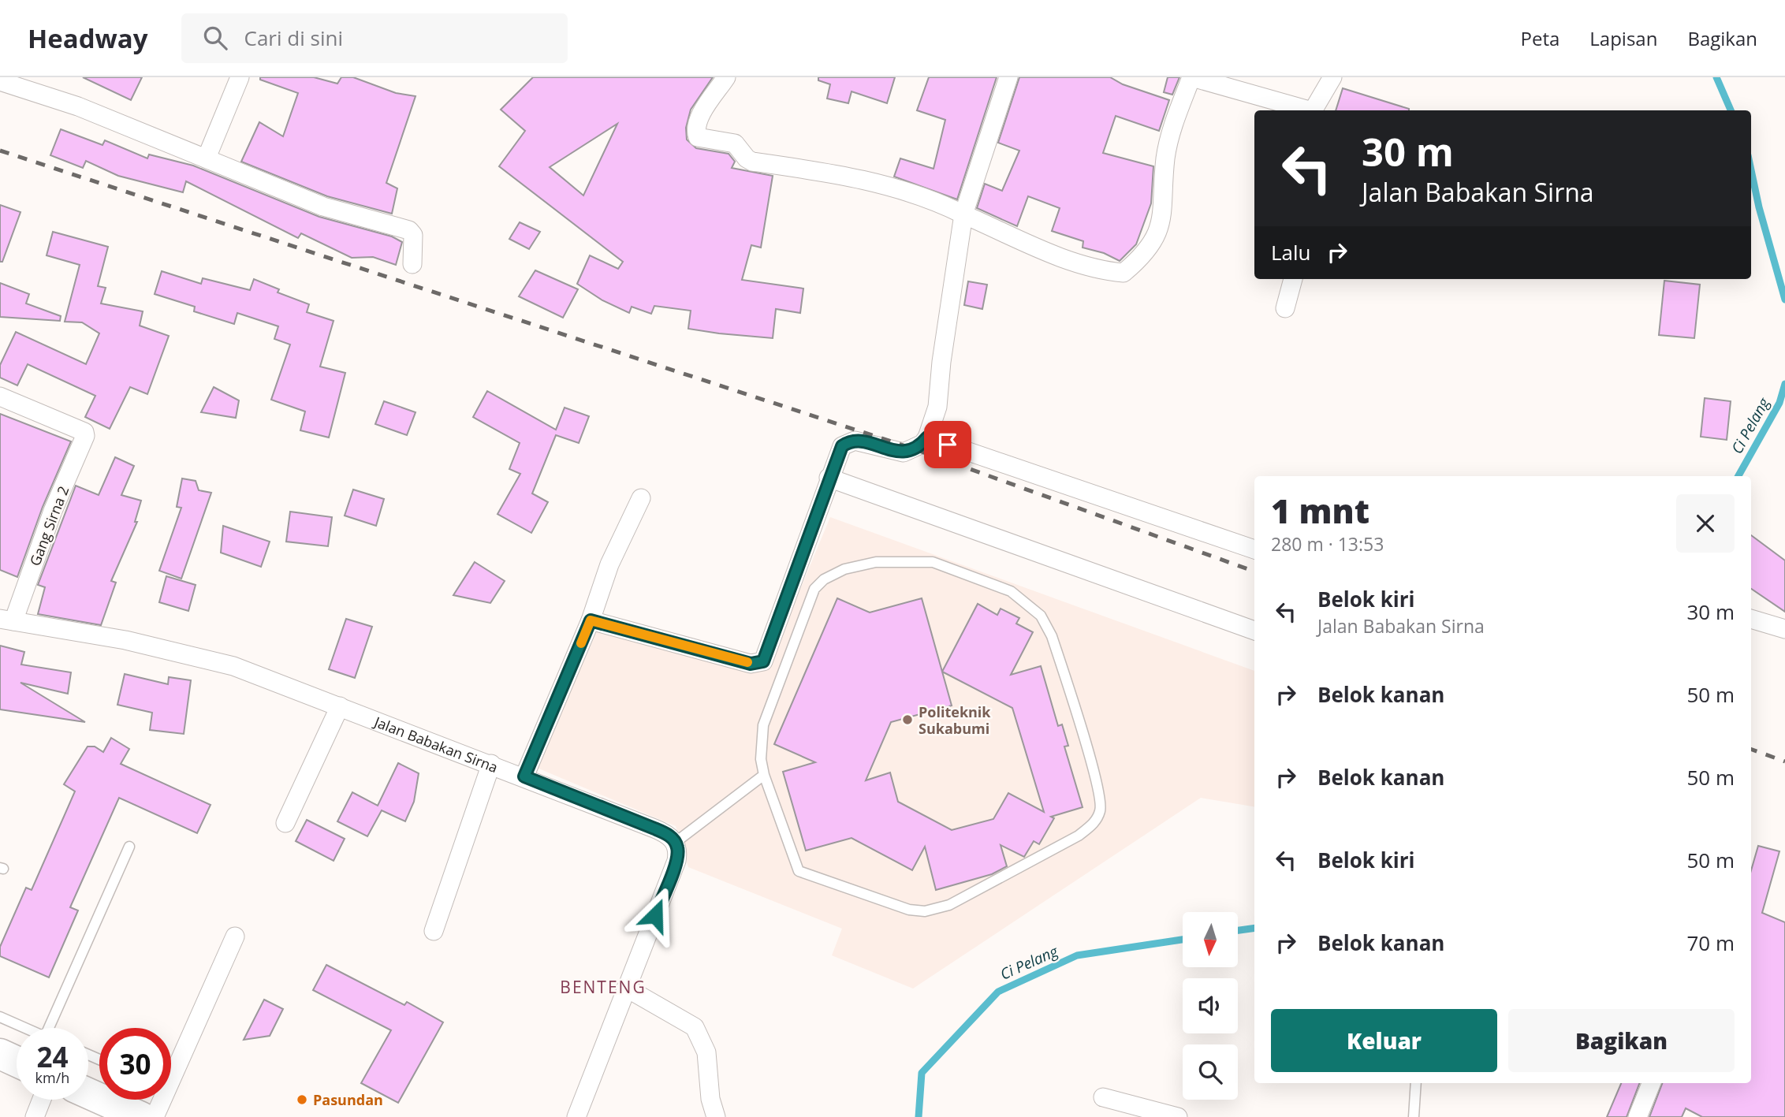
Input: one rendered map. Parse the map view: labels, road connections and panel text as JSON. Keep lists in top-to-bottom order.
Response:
{
  "streets": {
    "street": ["Gang Sirna 2", "Jalan Babakan Sirna"]
  },
  "crossings": [
    ["Gang Sirna 2", "Jalan Babakan Sirna"]
  ],
  "districts": ["BENTENG"],
  "water": ["Ci Pelang"],
  "places": ["Politeknik Sukabumi", "Pasundan"],
  "north": "bottom",
  "page": {
    "header": "Headway",
    "search": "Cari di sini",
    "nav": ["Peta", "Lapisan", "Bagikan"],
    "turn": ["30 m", "Jalan Babakan Sirna"],
    "then": "Lalu",
    "heading": ["1 mnt", "280 m · 13:53"],
    "list": [
      {
        "name": "Belok kiri",
        "note": "Jalan Babakan Sirna",
        "value": "30 m"
      },
      {
        "name": "Belok kanan",
        "value": "50 m"
      },
      {
        "name": "Belok kanan",
        "value": "50 m"
      },
      {
        "name": "Belok kiri",
        "value": "50 m"
      },
      {
        "name": "Belok kanan",
        "value": "70 m"
      }
    ],
    "buttons": ["Keluar", "Bagikan"],
    "speed": "24 km/h",
    "limit": "30"
  }
}
